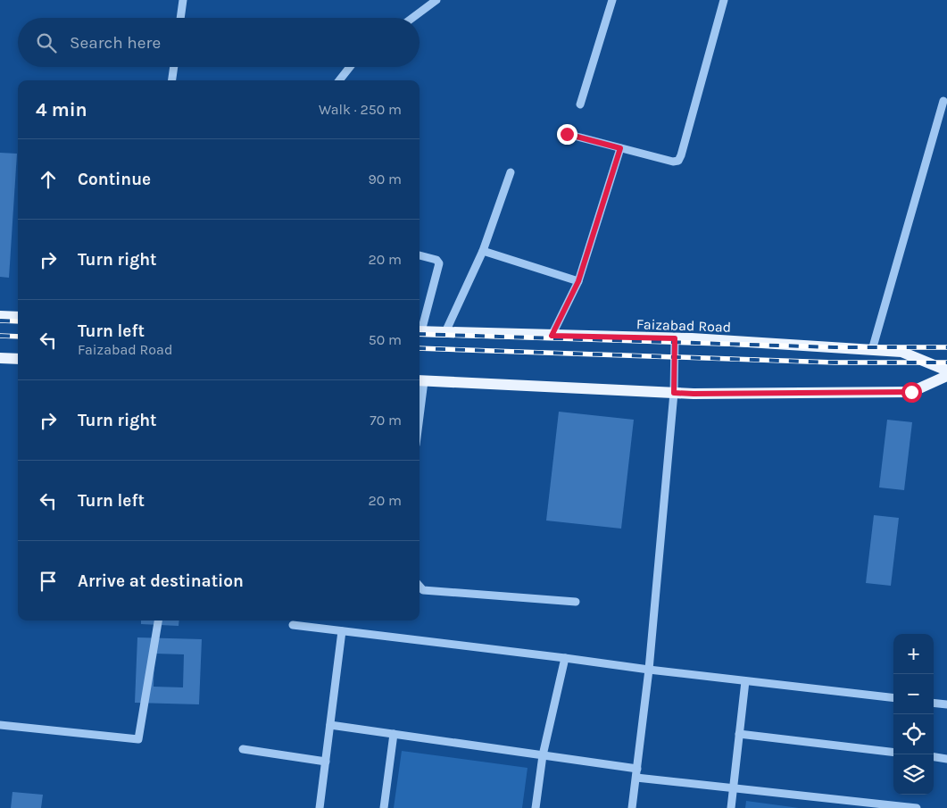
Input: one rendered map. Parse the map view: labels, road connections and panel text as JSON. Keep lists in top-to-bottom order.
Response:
{
  "streets": {
    "main road": ["Faizabad Road"]
  },
  "page": {
    "search": "Search here",
    "heading": ["4 min", "Walk · 250 m"],
    "list": [
      ["Continue", "90 m"],
      ["Turn right", "20 m"],
      ["Turn left", "Faizabad Road", "50 m"],
      ["Turn right", "70 m"],
      ["Turn left", "20 m"],
      "Arrive at destination"
    ],
    "map_buttons": ["+", "−"]
  }
}
